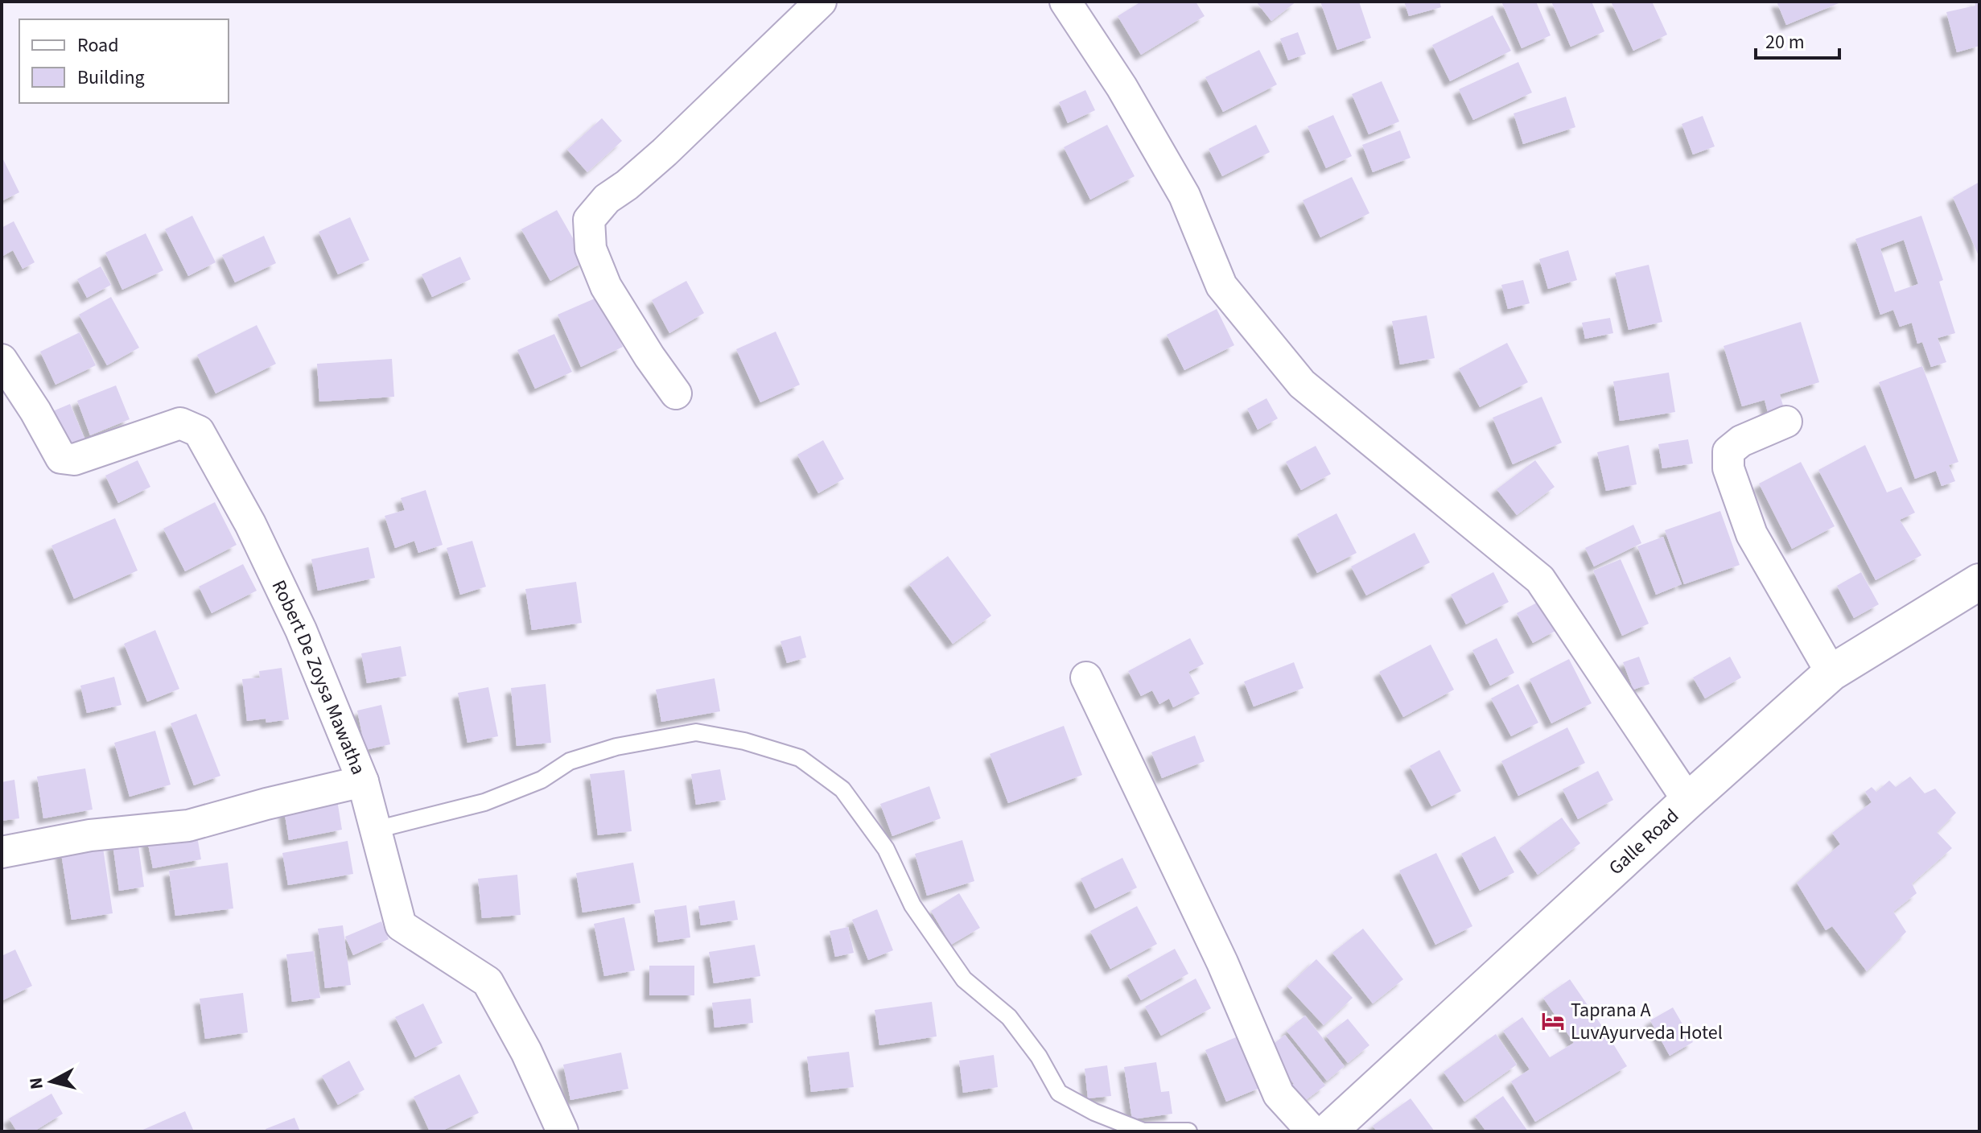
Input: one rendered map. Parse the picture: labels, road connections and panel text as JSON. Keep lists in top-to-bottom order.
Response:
{
  "streets": {
    "highway": ["Galle Road"],
    "street": ["Robert De Zoysa Mawatha"]
  },
  "places": {
    "hotel": ["Taprana A LuvAyurveda Hotel"]
  },
  "legend": ["Road", "Building"],
  "scale_bar": "20 m",
  "north": "left"
}
